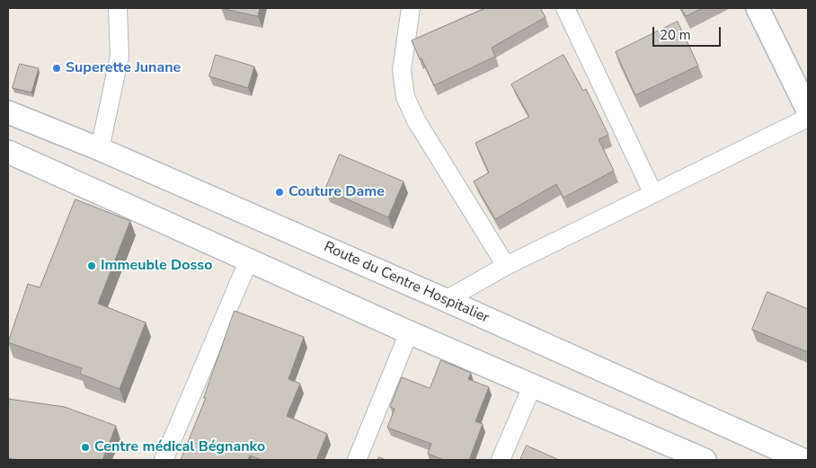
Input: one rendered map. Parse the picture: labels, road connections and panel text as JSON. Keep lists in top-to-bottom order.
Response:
{
  "streets": {
    "street": ["Route du Centre Hospitalier"]
  },
  "places": [
    "Superette Junane",
    "Couture Dame",
    "Immeuble Dosso",
    "Centre médical Bégnanko"
  ],
  "scale_bar": "20 m"
}
